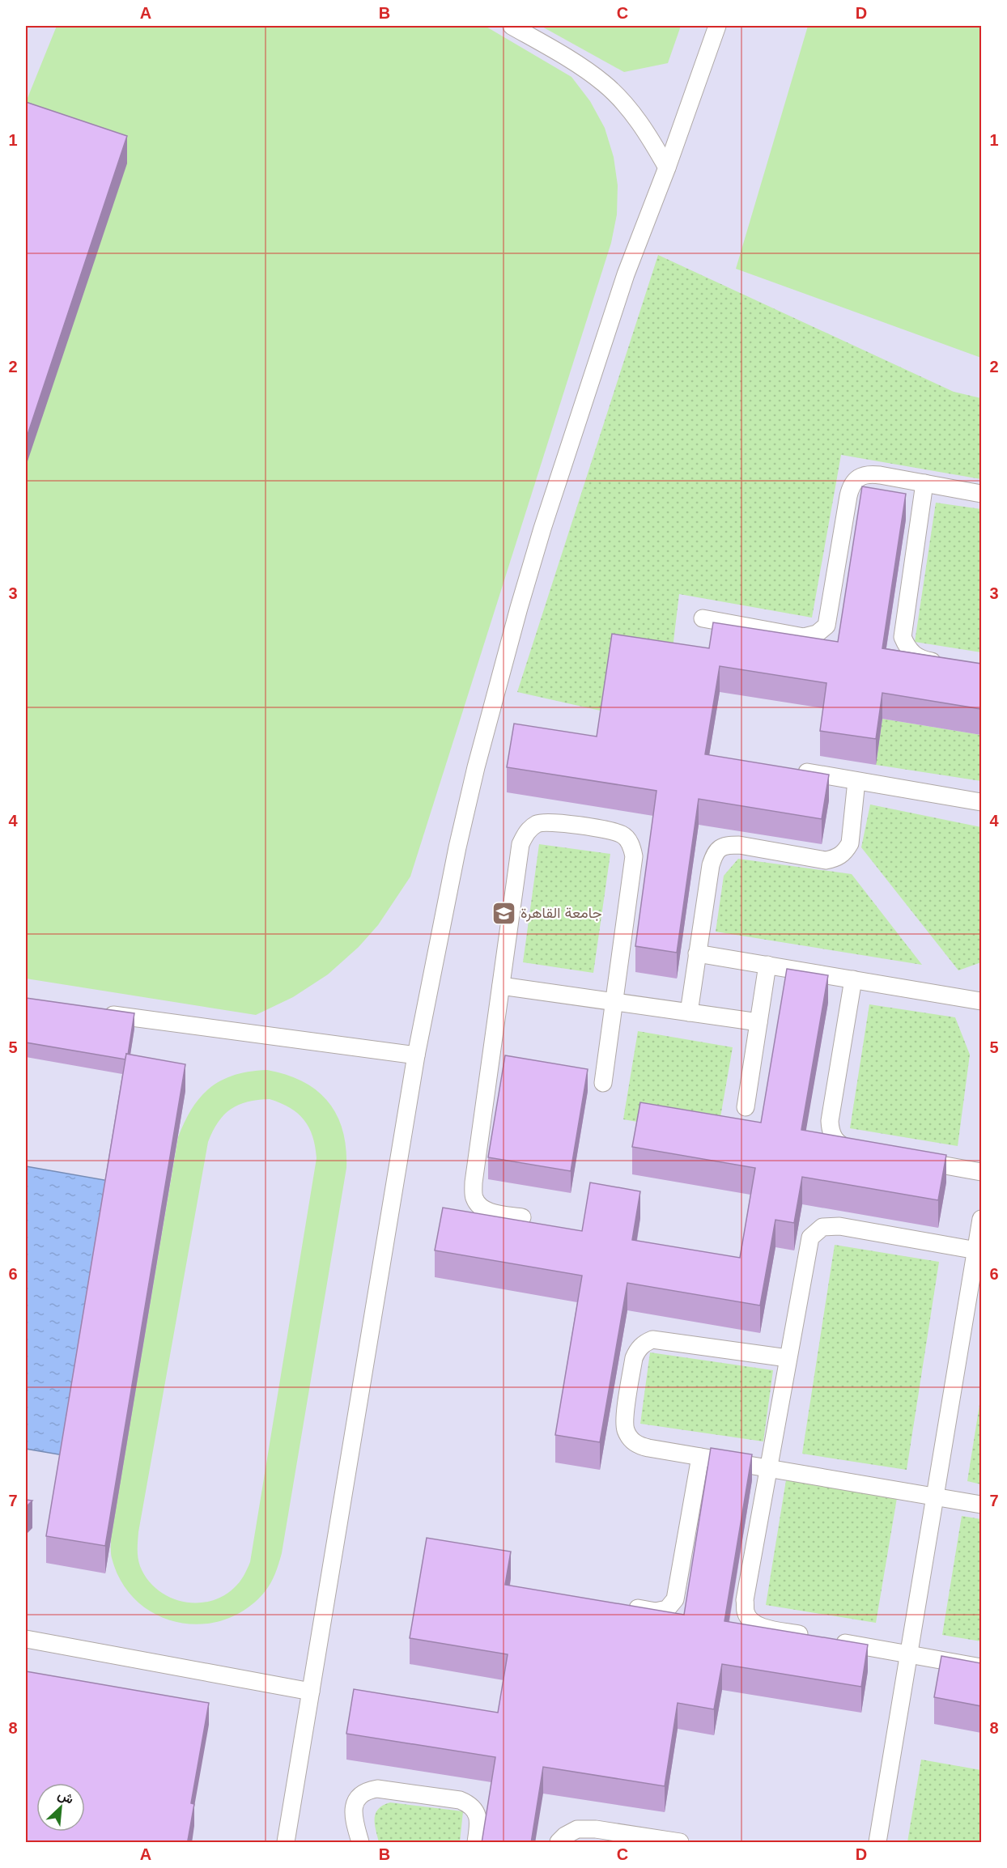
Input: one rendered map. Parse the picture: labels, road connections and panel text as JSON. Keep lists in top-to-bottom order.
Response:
{
  "places": {
    "school or university": ["جامعة القاهرة"]
  },
  "north": "top right",
  "grid": {
    "columns": [
      "A",
      "B",
      "C",
      "D"
    ],
    "rows": [
      "1",
      "2",
      "3",
      "4",
      "5",
      "6",
      "7",
      "8"
    ]
  }
}
